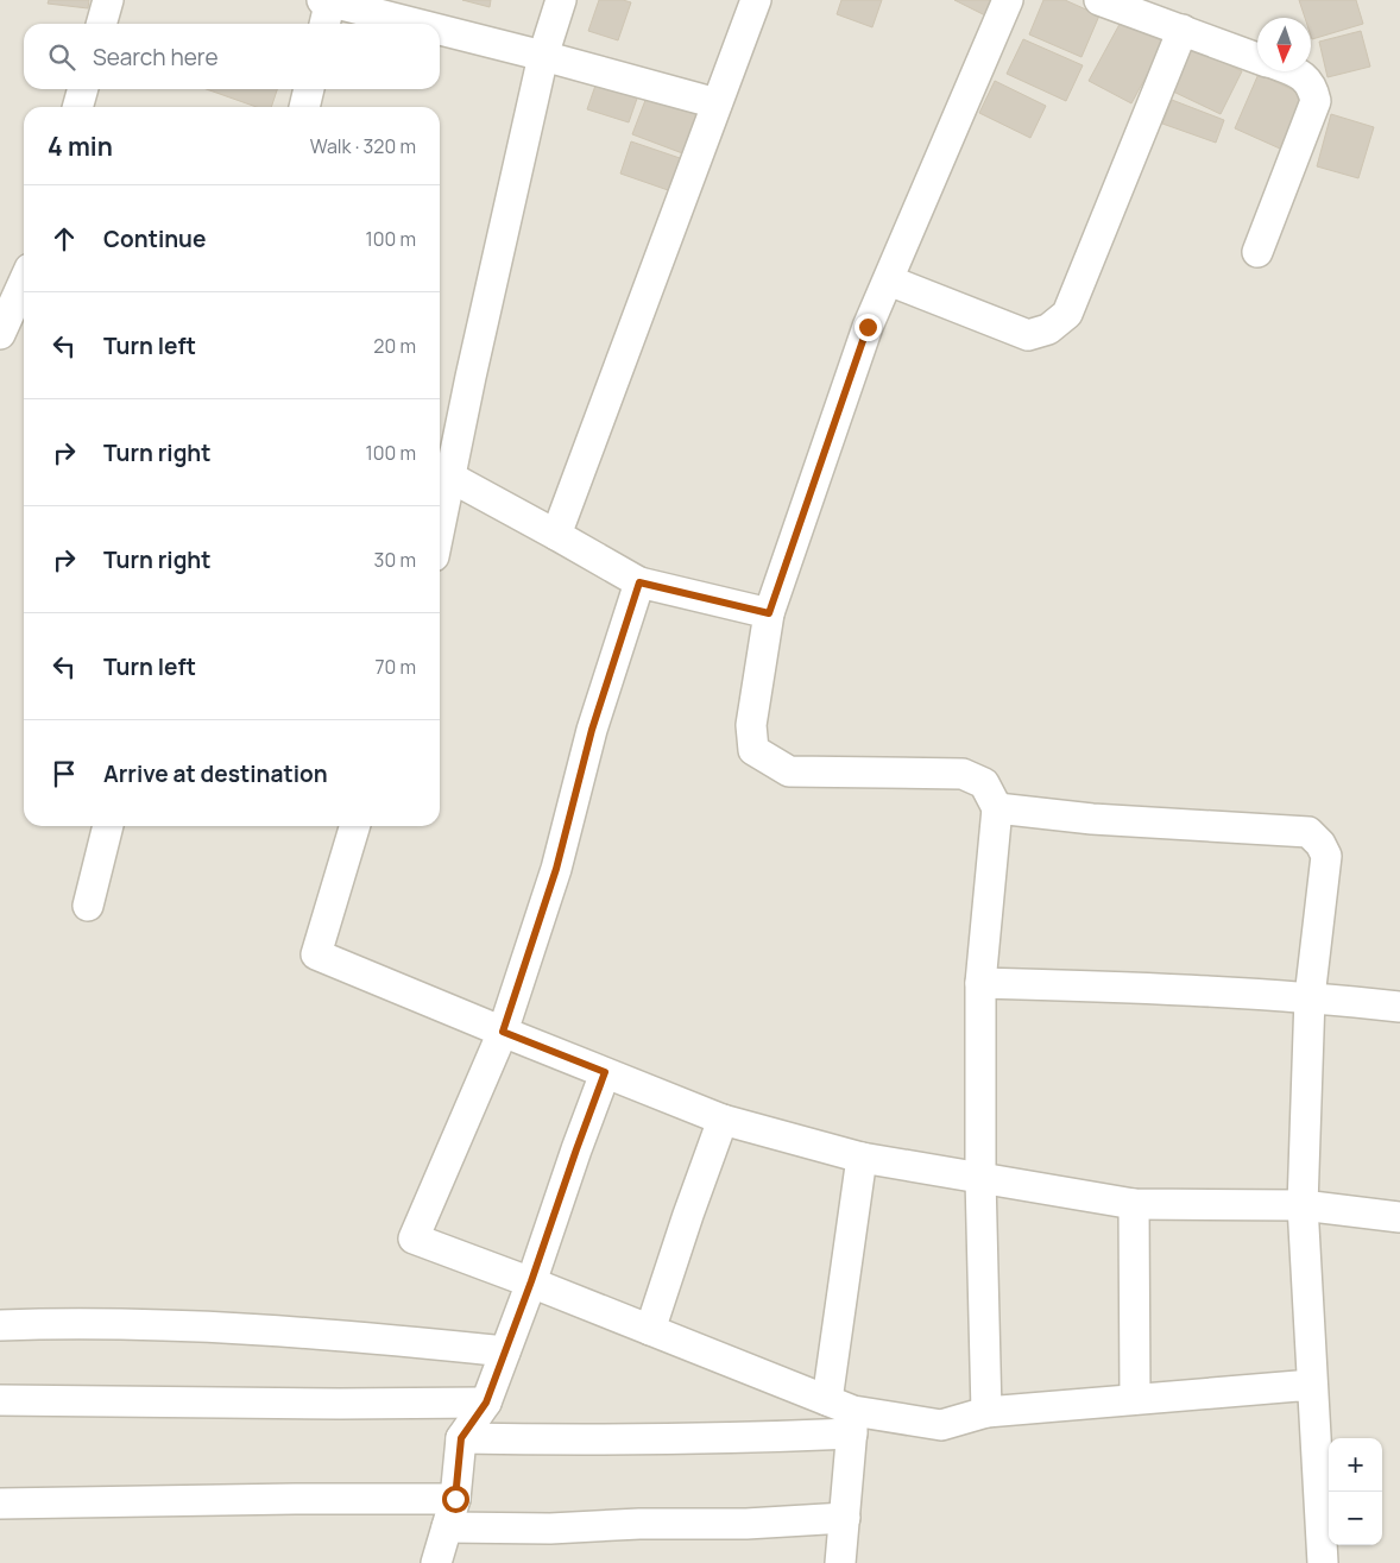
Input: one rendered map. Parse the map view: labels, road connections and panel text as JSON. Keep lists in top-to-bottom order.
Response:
{
  "north": "bottom",
  "page": {
    "search": "Search here",
    "heading": ["4 min", "Walk · 320 m"],
    "list": [
      ["Continue", "100 m"],
      ["Turn left", "20 m"],
      ["Turn right", "100 m"],
      ["Turn right", "30 m"],
      ["Turn left", "70 m"],
      "Arrive at destination"
    ],
    "map_buttons": ["+", "−"]
  }
}
